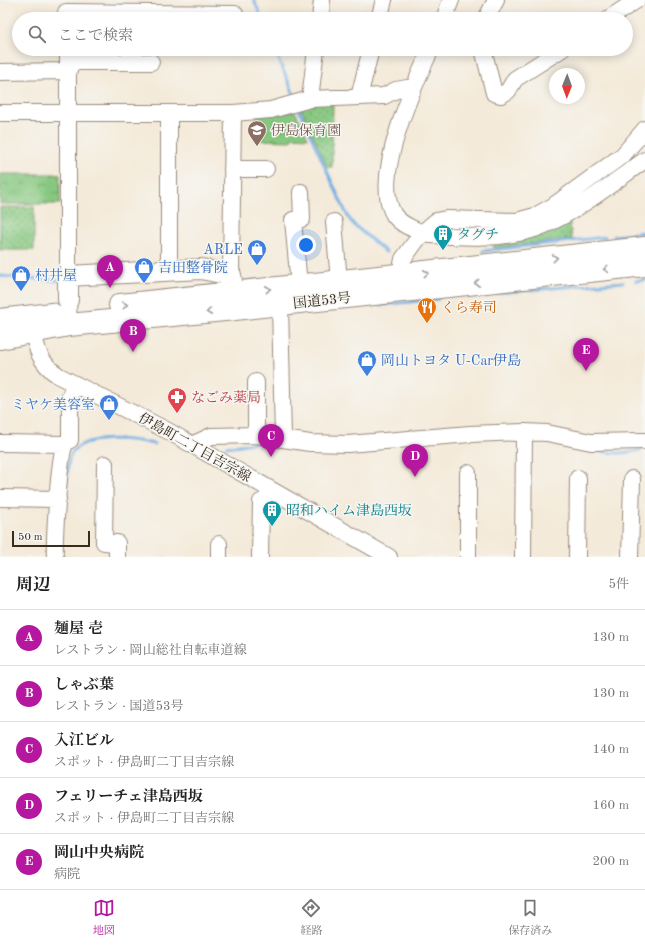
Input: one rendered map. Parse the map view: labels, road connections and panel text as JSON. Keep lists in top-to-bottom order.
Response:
{
  "streets": {
    "highway": ["国道53号"],
    "street": ["伊島町二丁目吉宗線"]
  },
  "crossings": [
    ["国道53号", "伊島町二丁目吉宗線"]
  ],
  "places": {
    "school or university": ["伊島保育園"],
    "building": ["タグチ", "昭和ハイム津島西坂"],
    "shop": [
      "ARLE",
      "吉田整骨院",
      "村井屋",
      "岡山トヨタ U-Car伊島",
      "ミヤケ美容室"
    ],
    "restaurant": ["くら寿司"],
    "pharmacy": ["なごみ薬局"]
  },
  "scale_bar": "50 m",
  "north": "bottom",
  "page": {
    "search": "ここで検索",
    "pins": [
      "A",
      "B",
      "E",
      "C",
      "D"
    ],
    "scale": "50 m",
    "heading": ["周辺", "5件"],
    "list": [
      {
        "mark": "A",
        "name": "麺屋 壱",
        "note": "レストラン · 岡山総社自転車道線",
        "value": "130 m"
      },
      {
        "mark": "B",
        "name": "しゃぶ葉",
        "note": "レストラン · 国道53号",
        "value": "130 m"
      },
      {
        "mark": "C",
        "name": "入江ビル",
        "note": "スポット · 伊島町二丁目吉宗線",
        "value": "140 m"
      },
      {
        "mark": "D",
        "name": "フェリーチェ津島西坂",
        "note": "スポット · 伊島町二丁目吉宗線",
        "value": "160 m"
      },
      {
        "mark": "E",
        "name": "岡山中央病院",
        "note": "病院",
        "value": "200 m"
      }
    ],
    "nav": ["地図", "経路", "保存済み"]
  }
}
